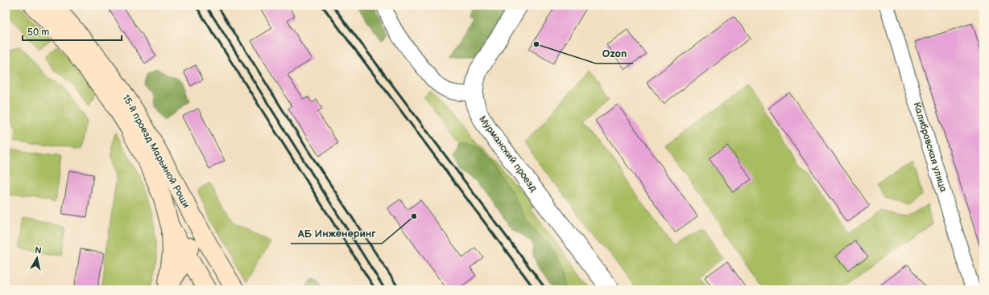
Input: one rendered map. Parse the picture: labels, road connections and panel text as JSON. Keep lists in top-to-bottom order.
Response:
{
  "streets": {
    "main road": ["15-й проезд Марьиной Рощи"],
    "street": ["Калибровская улица", "Мурманский проезд"]
  },
  "places": ["Ozon", "АБ Инженеринг"],
  "scale_bar": "50 m",
  "north": "top"
}
